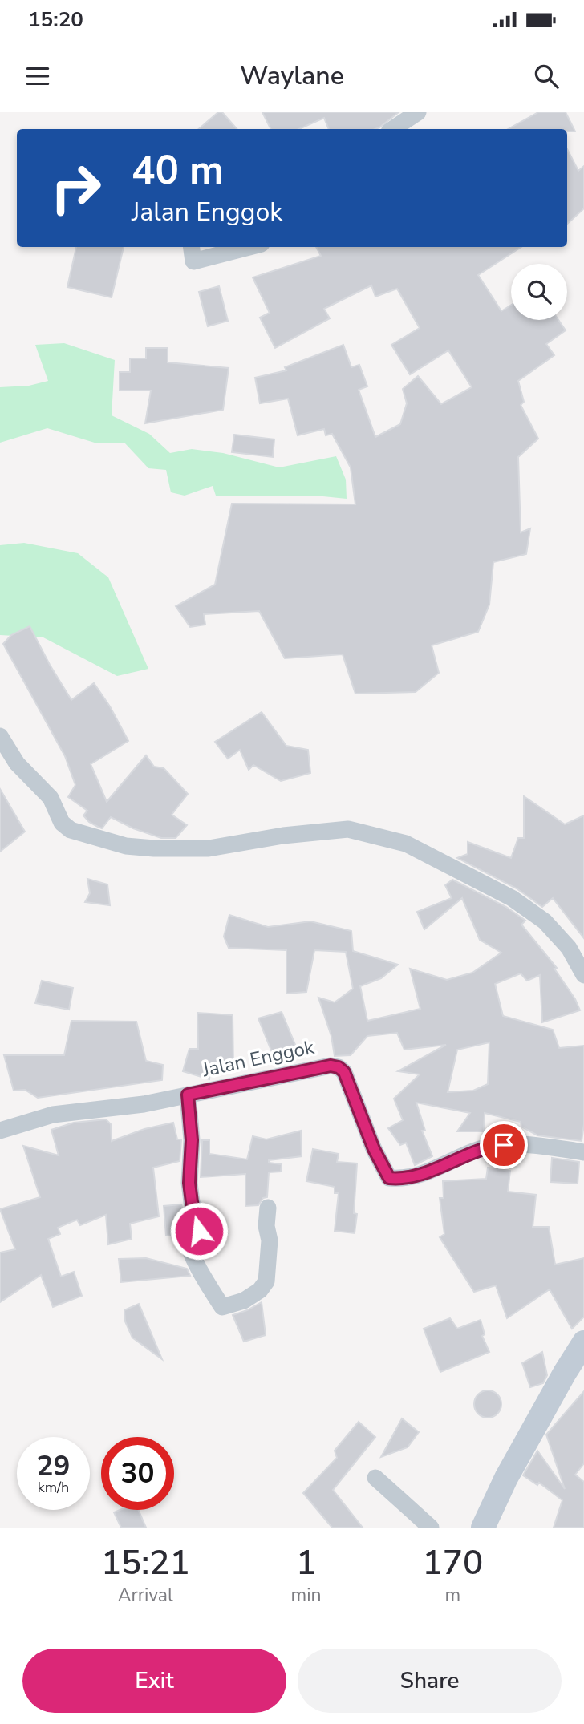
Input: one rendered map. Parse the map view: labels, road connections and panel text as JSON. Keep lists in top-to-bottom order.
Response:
{
  "streets": {
    "street": ["Jalan Enggok"]
  },
  "page": {
    "status": "15:20",
    "header": "Waylane",
    "turn": ["40 m", "Jalan Enggok"],
    "speed": "29 km/h",
    "limit": "30",
    "eta": [
      "15:21",
      "Arrival",
      "1",
      "min",
      "170",
      "m"
    ],
    "buttons": ["Exit", "Share"]
  }
}
